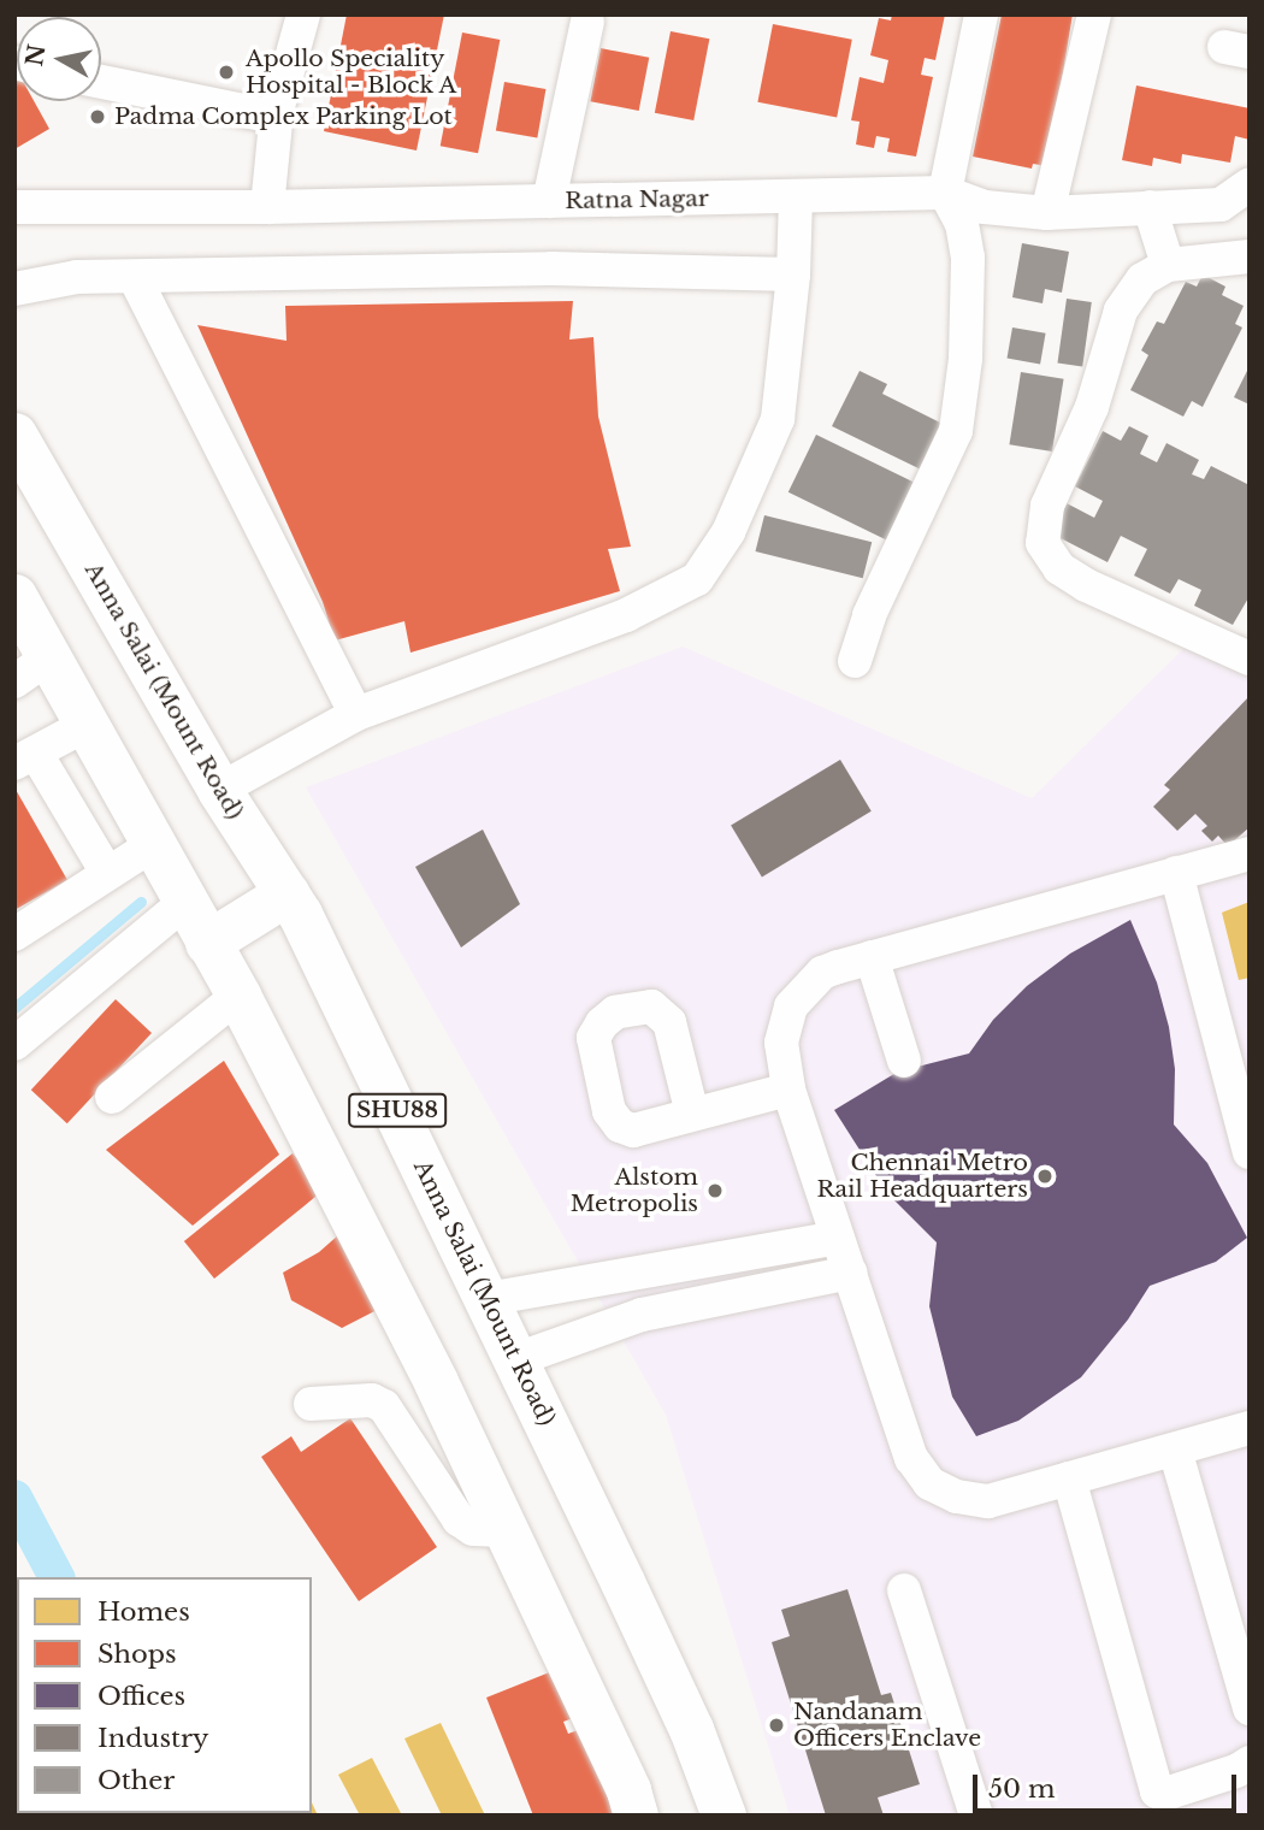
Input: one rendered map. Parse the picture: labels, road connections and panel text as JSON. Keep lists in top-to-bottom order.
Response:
{
  "streets": {
    "main road": ["Anna Salai (Mount Road)", "SHU88"],
    "street": ["Ratna Nagar"]
  },
  "places": [
    "Apollo Speciality Hospital - Block A",
    "Padma Complex Parking Lot",
    "Chennai Metro Rail Headquarters",
    "Alstom Metropolis",
    "Nandanam Officers Enclave"
  ],
  "legend": [
    "Homes",
    "Shops",
    "Offices",
    "Industry",
    "Other"
  ],
  "scale_bar": "50 m",
  "north": "left"
}
